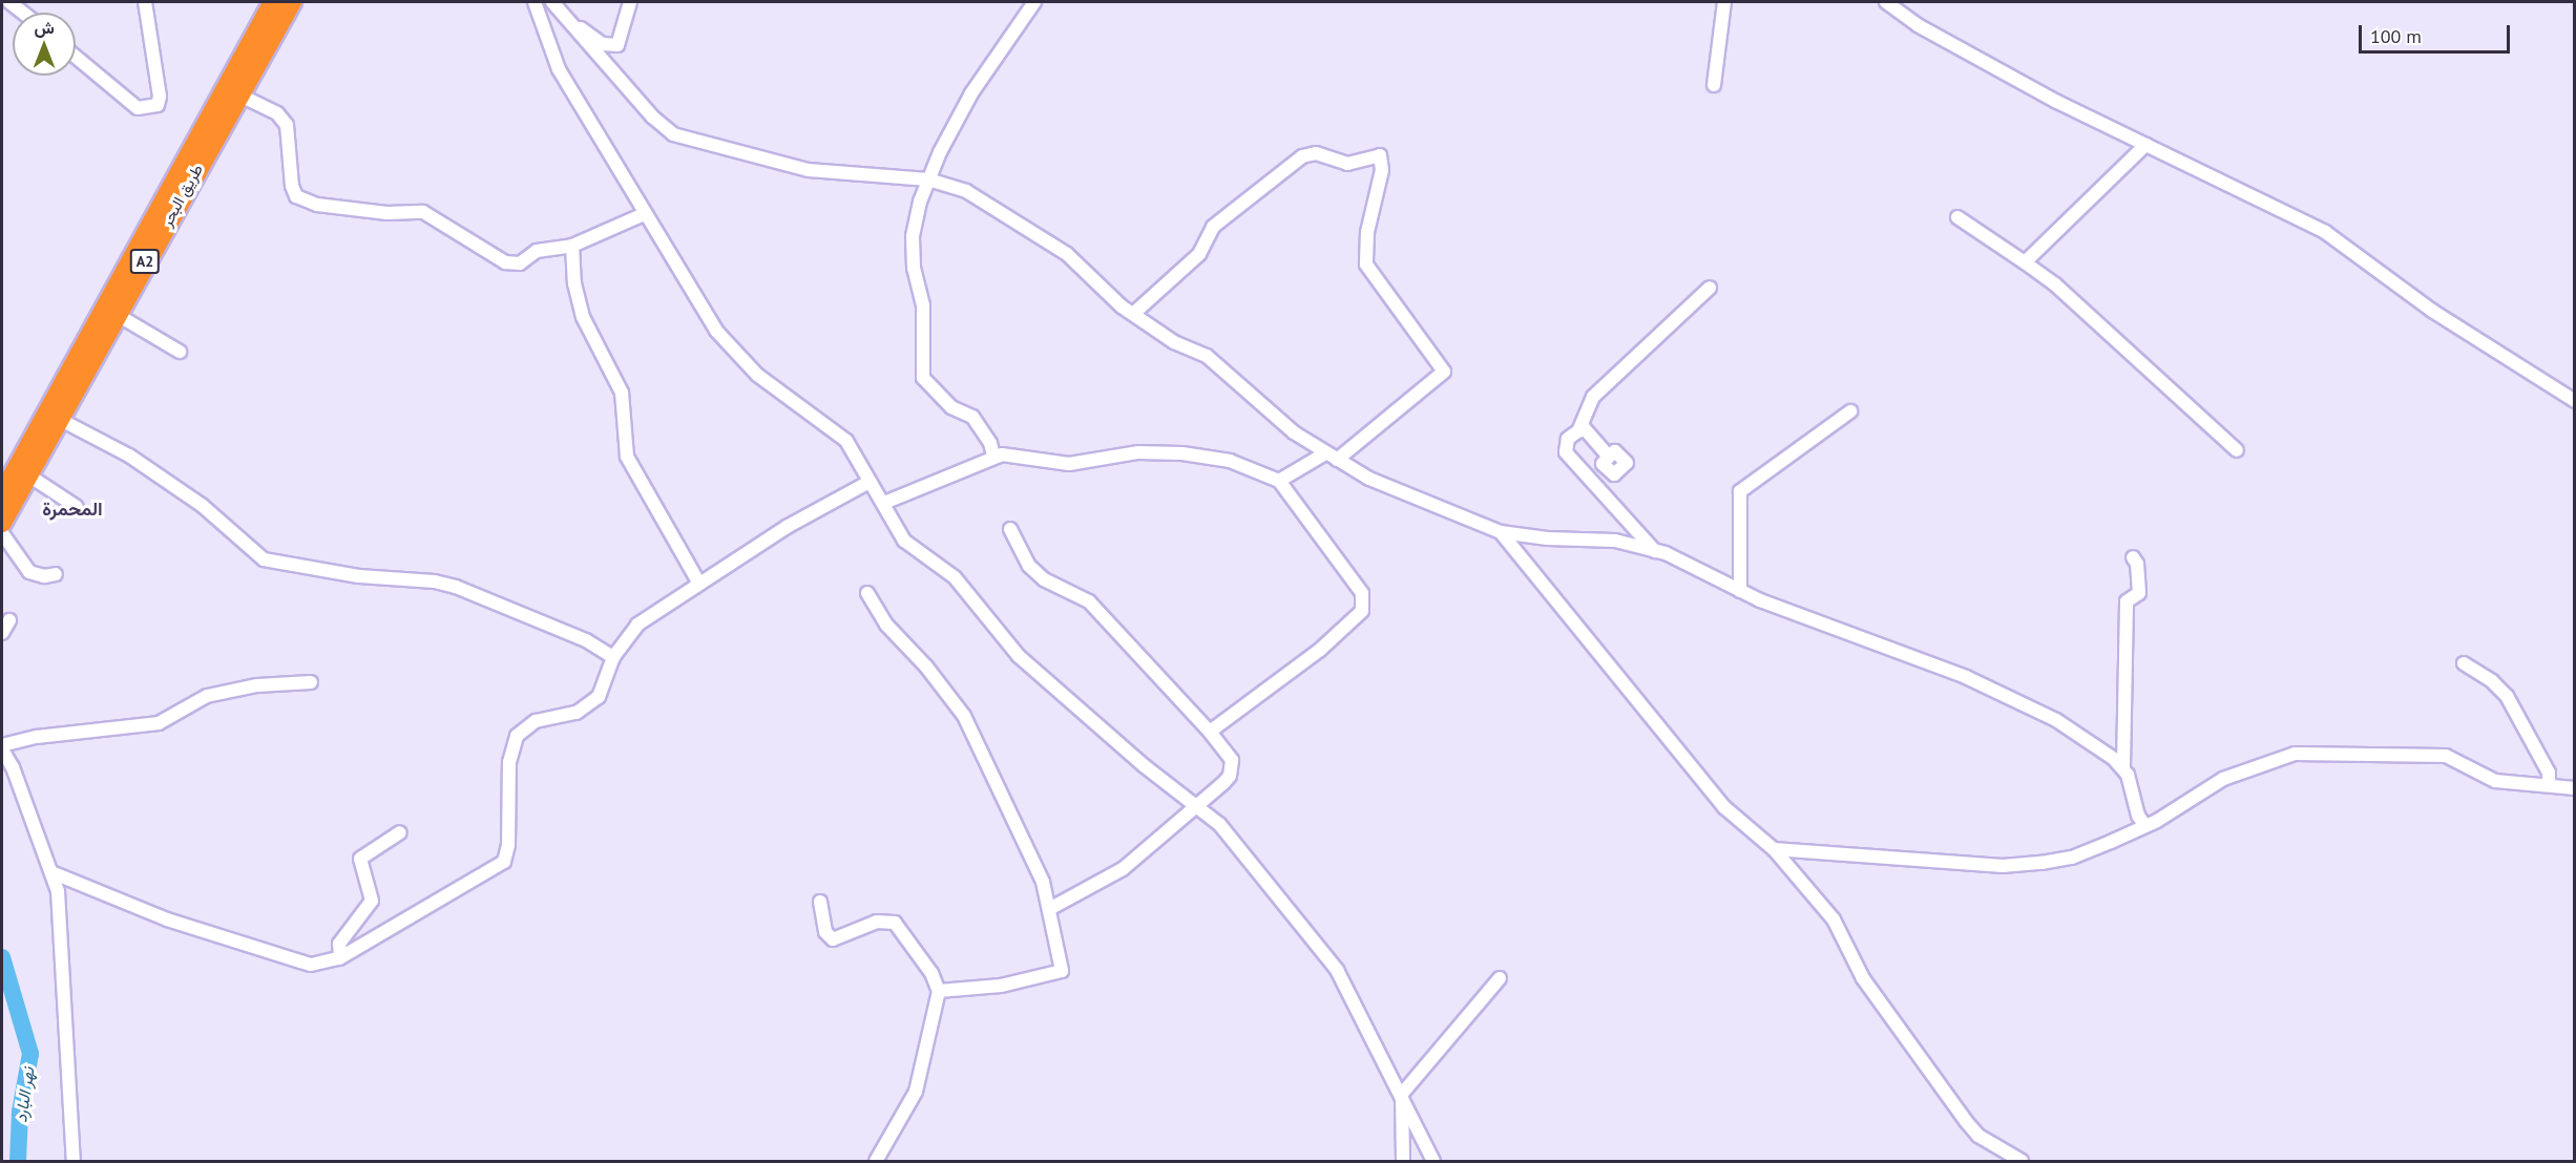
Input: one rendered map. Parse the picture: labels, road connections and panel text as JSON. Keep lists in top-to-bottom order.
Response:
{
  "streets": {
    "highway": ["طريق البحر", "A2"]
  },
  "districts": ["المحمرة"],
  "water": ["نهر البارد"],
  "scale_bar": "100 m",
  "north": "top"
}
